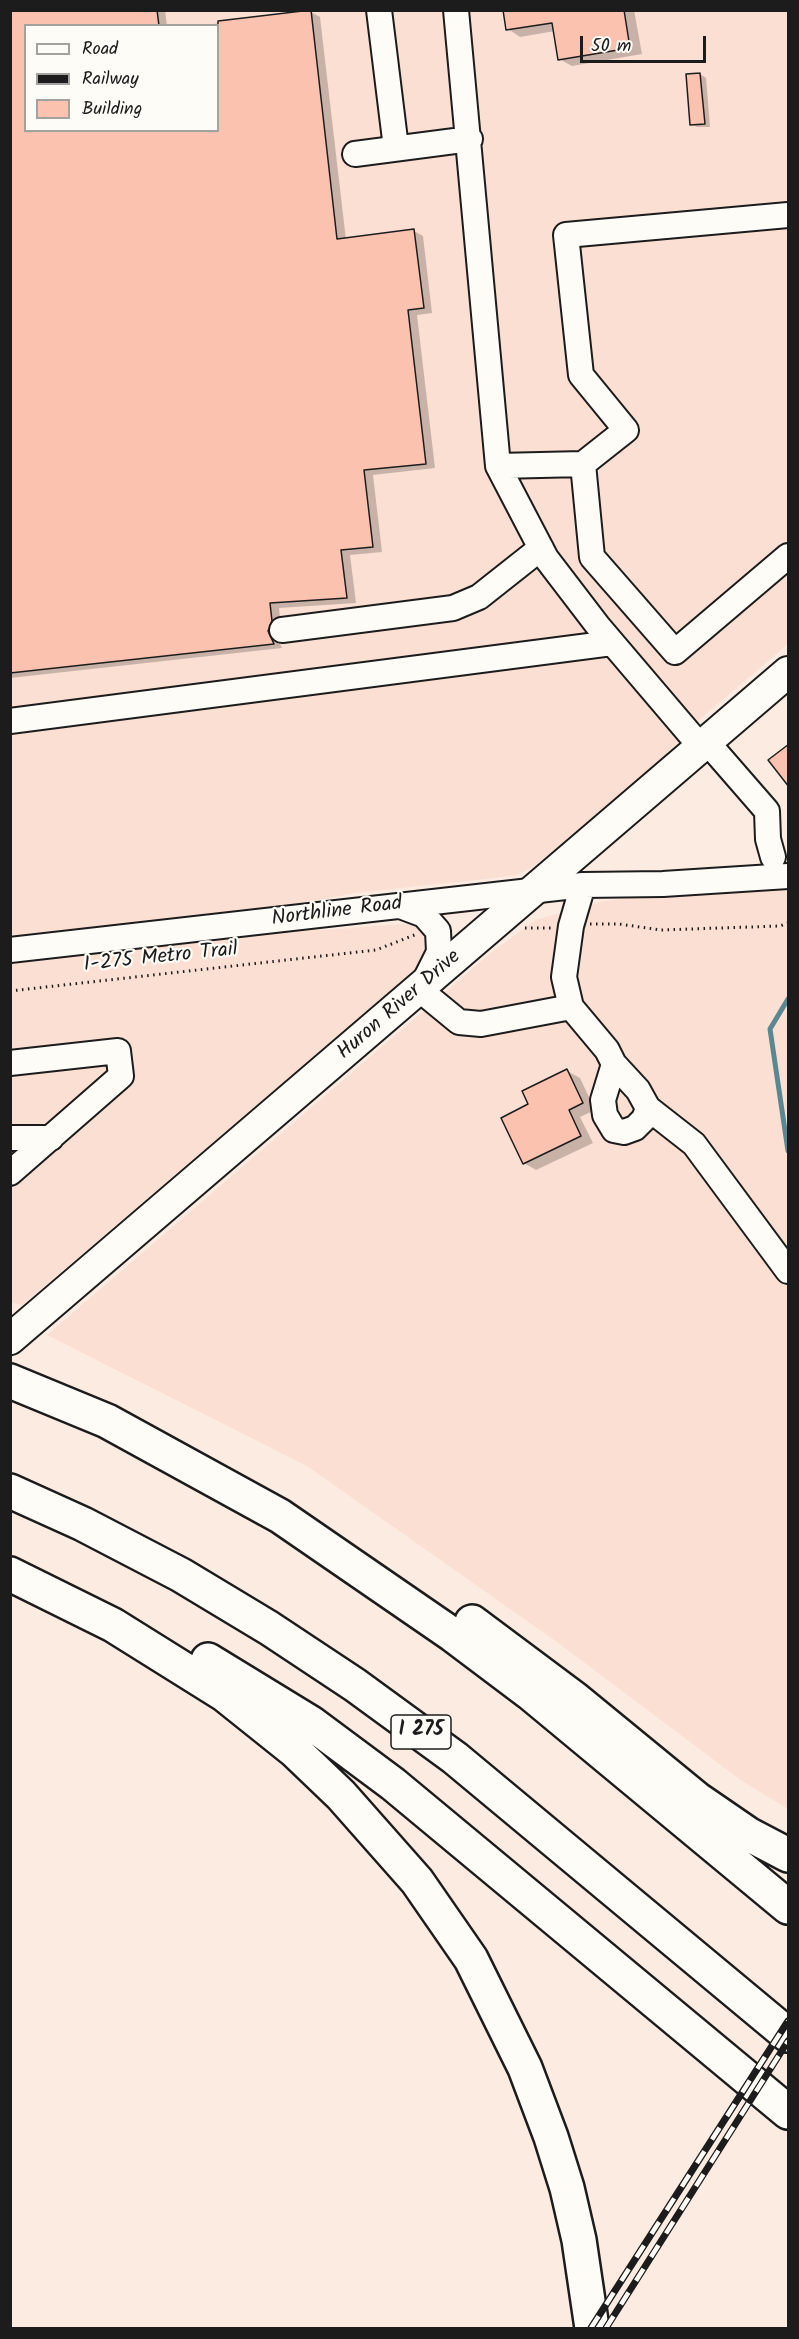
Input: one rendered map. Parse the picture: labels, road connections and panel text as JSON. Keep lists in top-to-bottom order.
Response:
{
  "streets": {
    "highway": ["I 275"],
    "main road": ["Huron River Drive"],
    "street": ["Northline Road"],
    "path": ["I-275 Metro Trail"]
  },
  "crossings": [
    ["Northline Road", "Huron River Drive"]
  ],
  "legend": ["Road", "Railway", "Building"],
  "scale_bar": "50 m"
}
